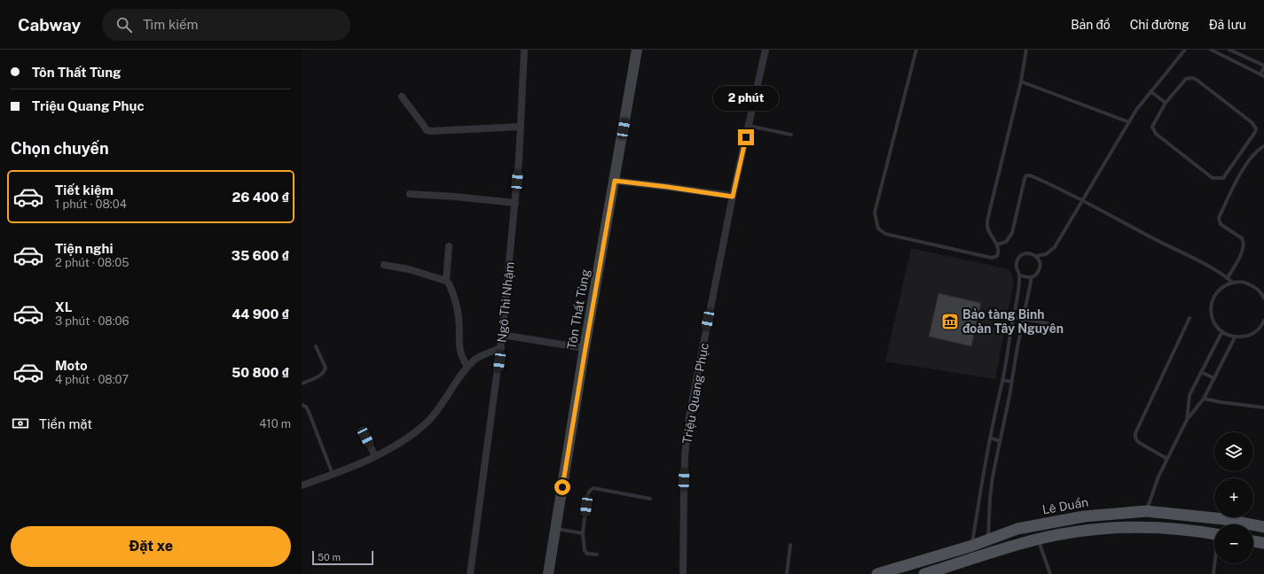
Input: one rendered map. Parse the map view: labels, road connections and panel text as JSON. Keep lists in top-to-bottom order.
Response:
{
  "streets": {
    "main road": ["Lê Duẩn"],
    "street": ["Ngô Thì Nhậm", "Tôn Thất Tùng", "Triệu Quang Phục"]
  },
  "places": {
    "museum": ["Bảo tàng Binh đoàn Tây Nguyên"]
  },
  "scale_bar": "50 m",
  "page": {
    "header": "Cabway",
    "search": "Tìm kiếm",
    "nav": ["Bản đồ", "Chỉ đường", "Đã lưu"],
    "banner": ["Tôn Thất Tùng", "Triệu Quang Phục"],
    "bubble": "2 phút",
    "heading": "Chọn chuyến",
    "list": [
      {
        "name": "Tiết kiệm",
        "note": "1 phút · 08:04",
        "value": "26 400 ₫"
      },
      {
        "name": "Tiện nghi",
        "note": "2 phút · 08:05",
        "value": "35 600 ₫"
      },
      {
        "name": "XL",
        "note": "3 phút · 08:06",
        "value": "44 900 ₫"
      },
      {
        "name": "Moto",
        "note": "4 phút · 08:07",
        "value": "50 800 ₫"
      }
    ],
    "pay": ["Tiền mặt", "410 m"],
    "map_buttons": ["+", "−"],
    "buttons": "Đặt xe",
    "scale": "50 m"
  }
}
